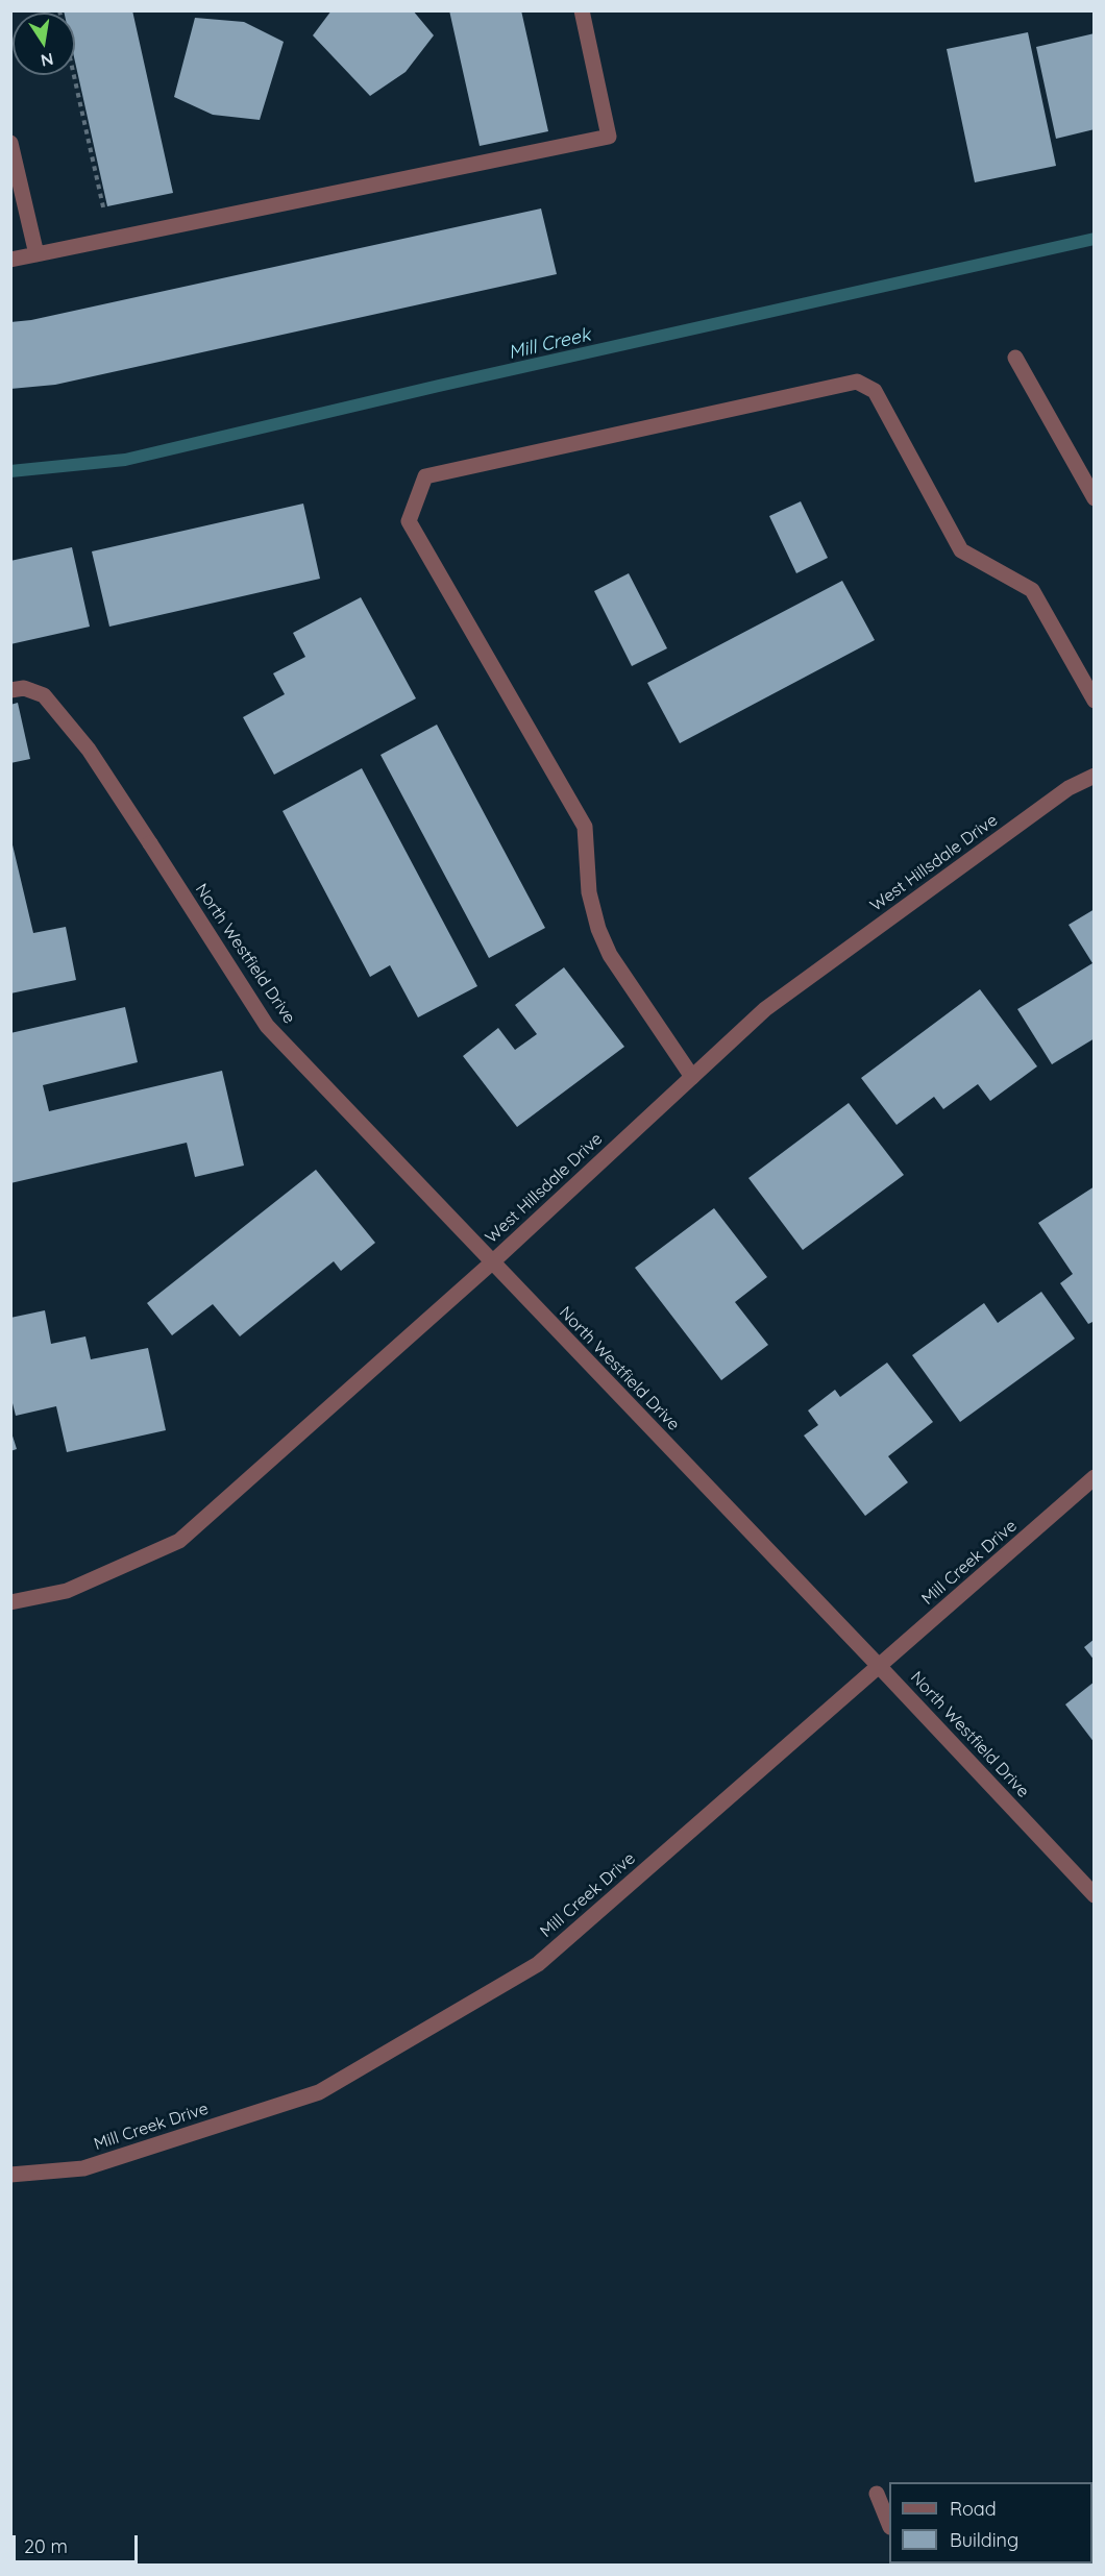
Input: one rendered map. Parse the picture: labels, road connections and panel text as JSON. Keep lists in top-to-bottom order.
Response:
{
  "streets": {
    "street": ["West Hillsdale Drive", "North Westfield Drive", "Mill Creek Drive"]
  },
  "crossings": [
    ["West Hillsdale Drive", "North Westfield Drive"],
    ["North Westfield Drive", "Mill Creek Drive"]
  ],
  "water": ["Mill Creek"],
  "legend": ["Road", "Building"],
  "scale_bar": "20 m",
  "north": "bottom"
}
